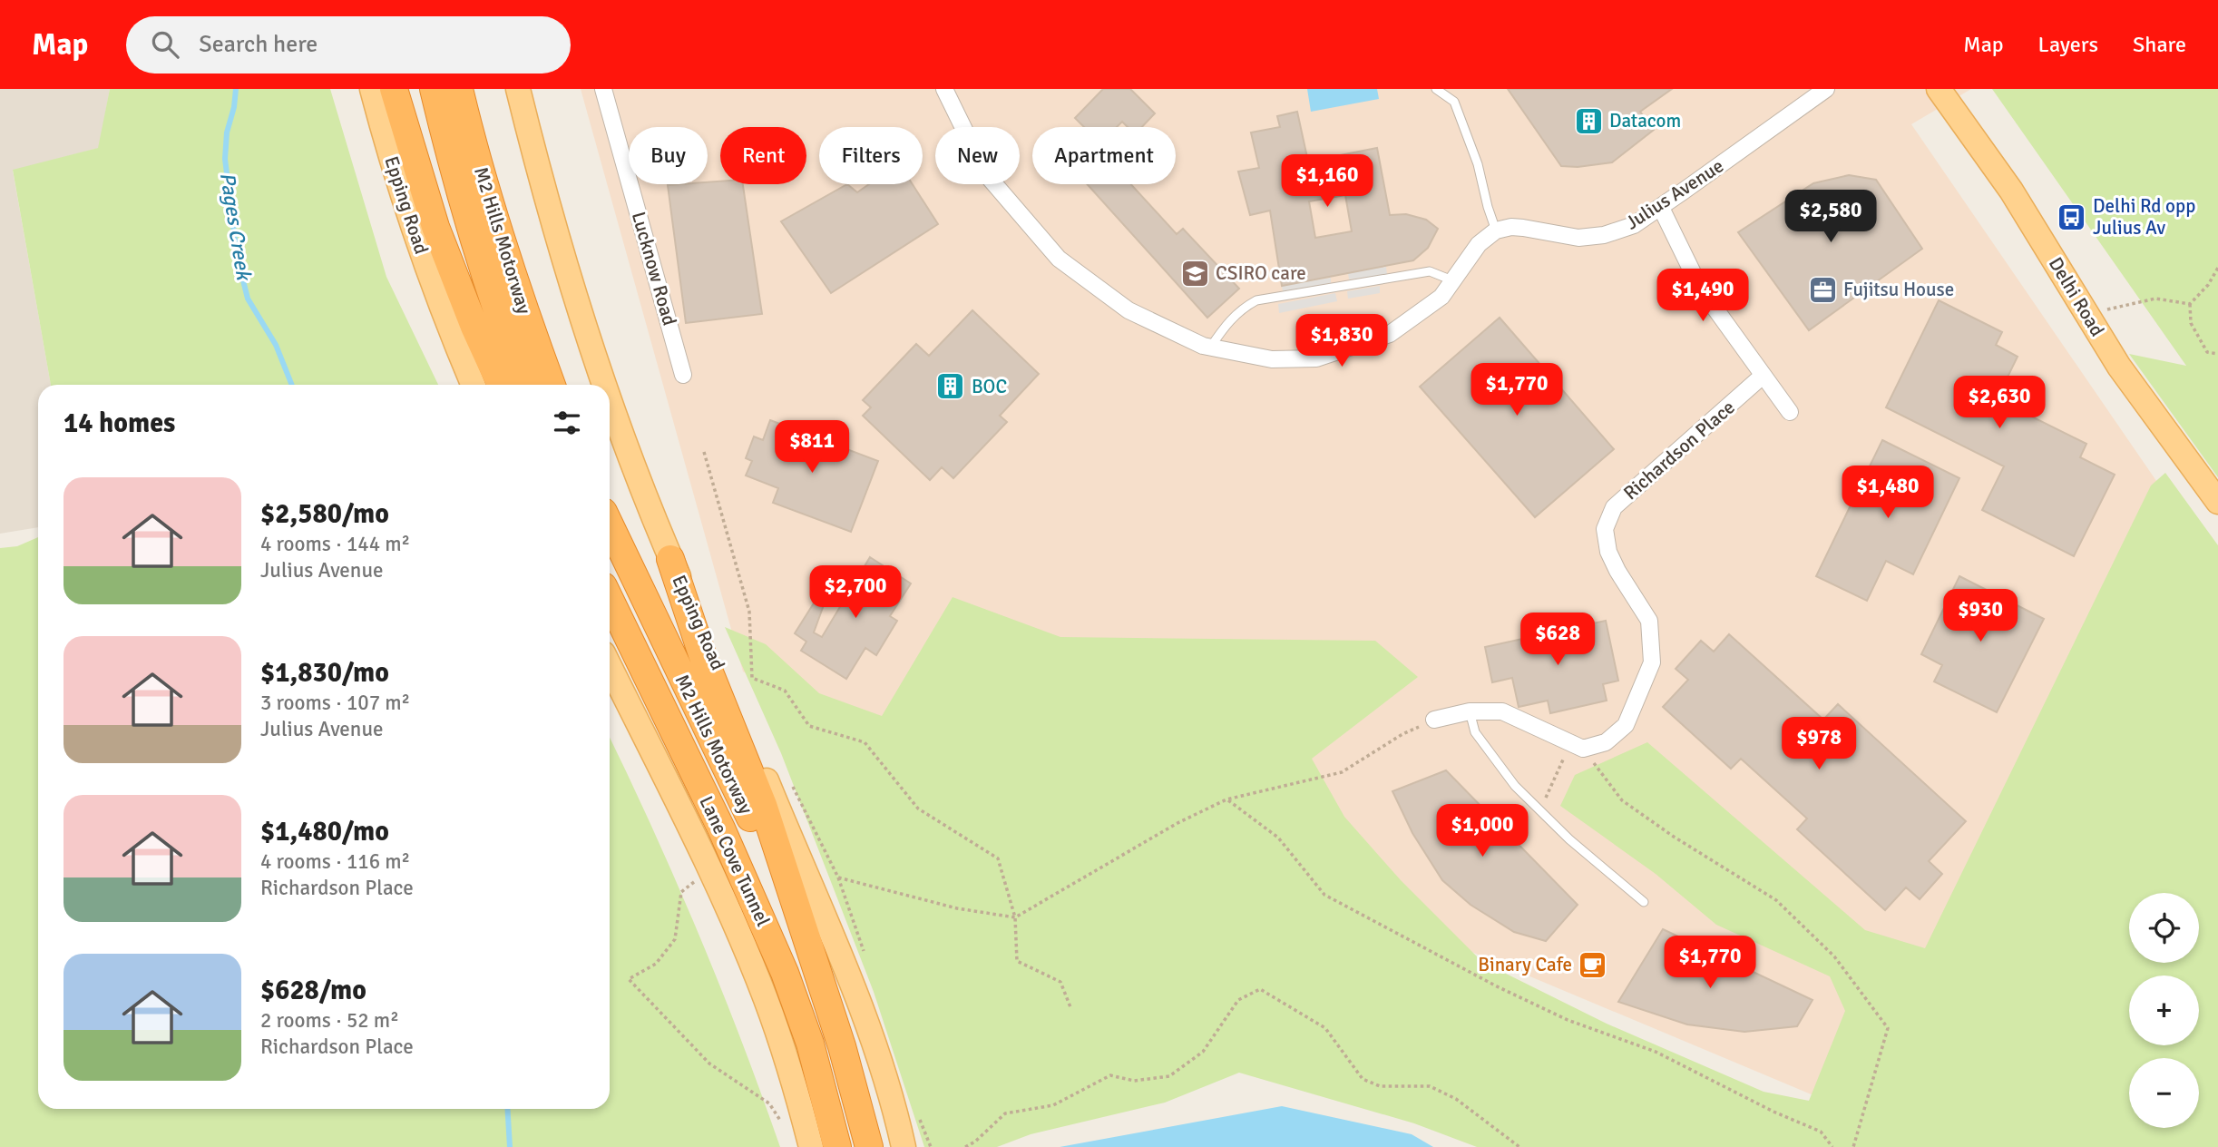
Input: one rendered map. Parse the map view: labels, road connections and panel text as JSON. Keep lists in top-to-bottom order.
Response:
{
  "streets": {
    "highway": ["M2 Hills Motorway", "Lane Cove Tunnel"],
    "main road": ["Epping Road", "Delhi Road"],
    "street": ["Julius Avenue", "Lucknow Road", "Richardson Place"]
  },
  "water": ["Pages Creek"],
  "places": {
    "building": ["Datacom", "BOC"],
    "bus stop": ["Delhi Rd opp Julius Av"],
    "school or university": ["CSIRO care"],
    "office": ["Fujitsu House"],
    "cafe": ["Binary Cafe"]
  },
  "page": {
    "header": "Map",
    "search": "Search here",
    "nav": ["Map", "Layers", "Share"],
    "chip": [
      "Buy",
      "Rent",
      "Filters",
      "New",
      "Apartment"
    ],
    "price": [
      "$1,160",
      "$2,580",
      "$1,490",
      "$1,830",
      "$1,770",
      "$2,630",
      "$811",
      "$1,480",
      "$2,700",
      "$930",
      "$628",
      "$978",
      "$1,000",
      "$1,770"
    ],
    "heading": "14 homes",
    "list": [
      {
        "name": "$2,580/mo",
        "note": "4 rooms · 144 m² · Julius Avenue"
      },
      {
        "name": "$1,830/mo",
        "note": "3 rooms · 107 m² · Julius Avenue"
      },
      {
        "name": "$1,480/mo",
        "note": "4 rooms · 116 m² · Richardson Place"
      },
      {
        "name": "$628/mo",
        "note": "2 rooms · 52 m² · Richardson Place"
      }
    ],
    "map_buttons": ["+", "−"]
  }
}
